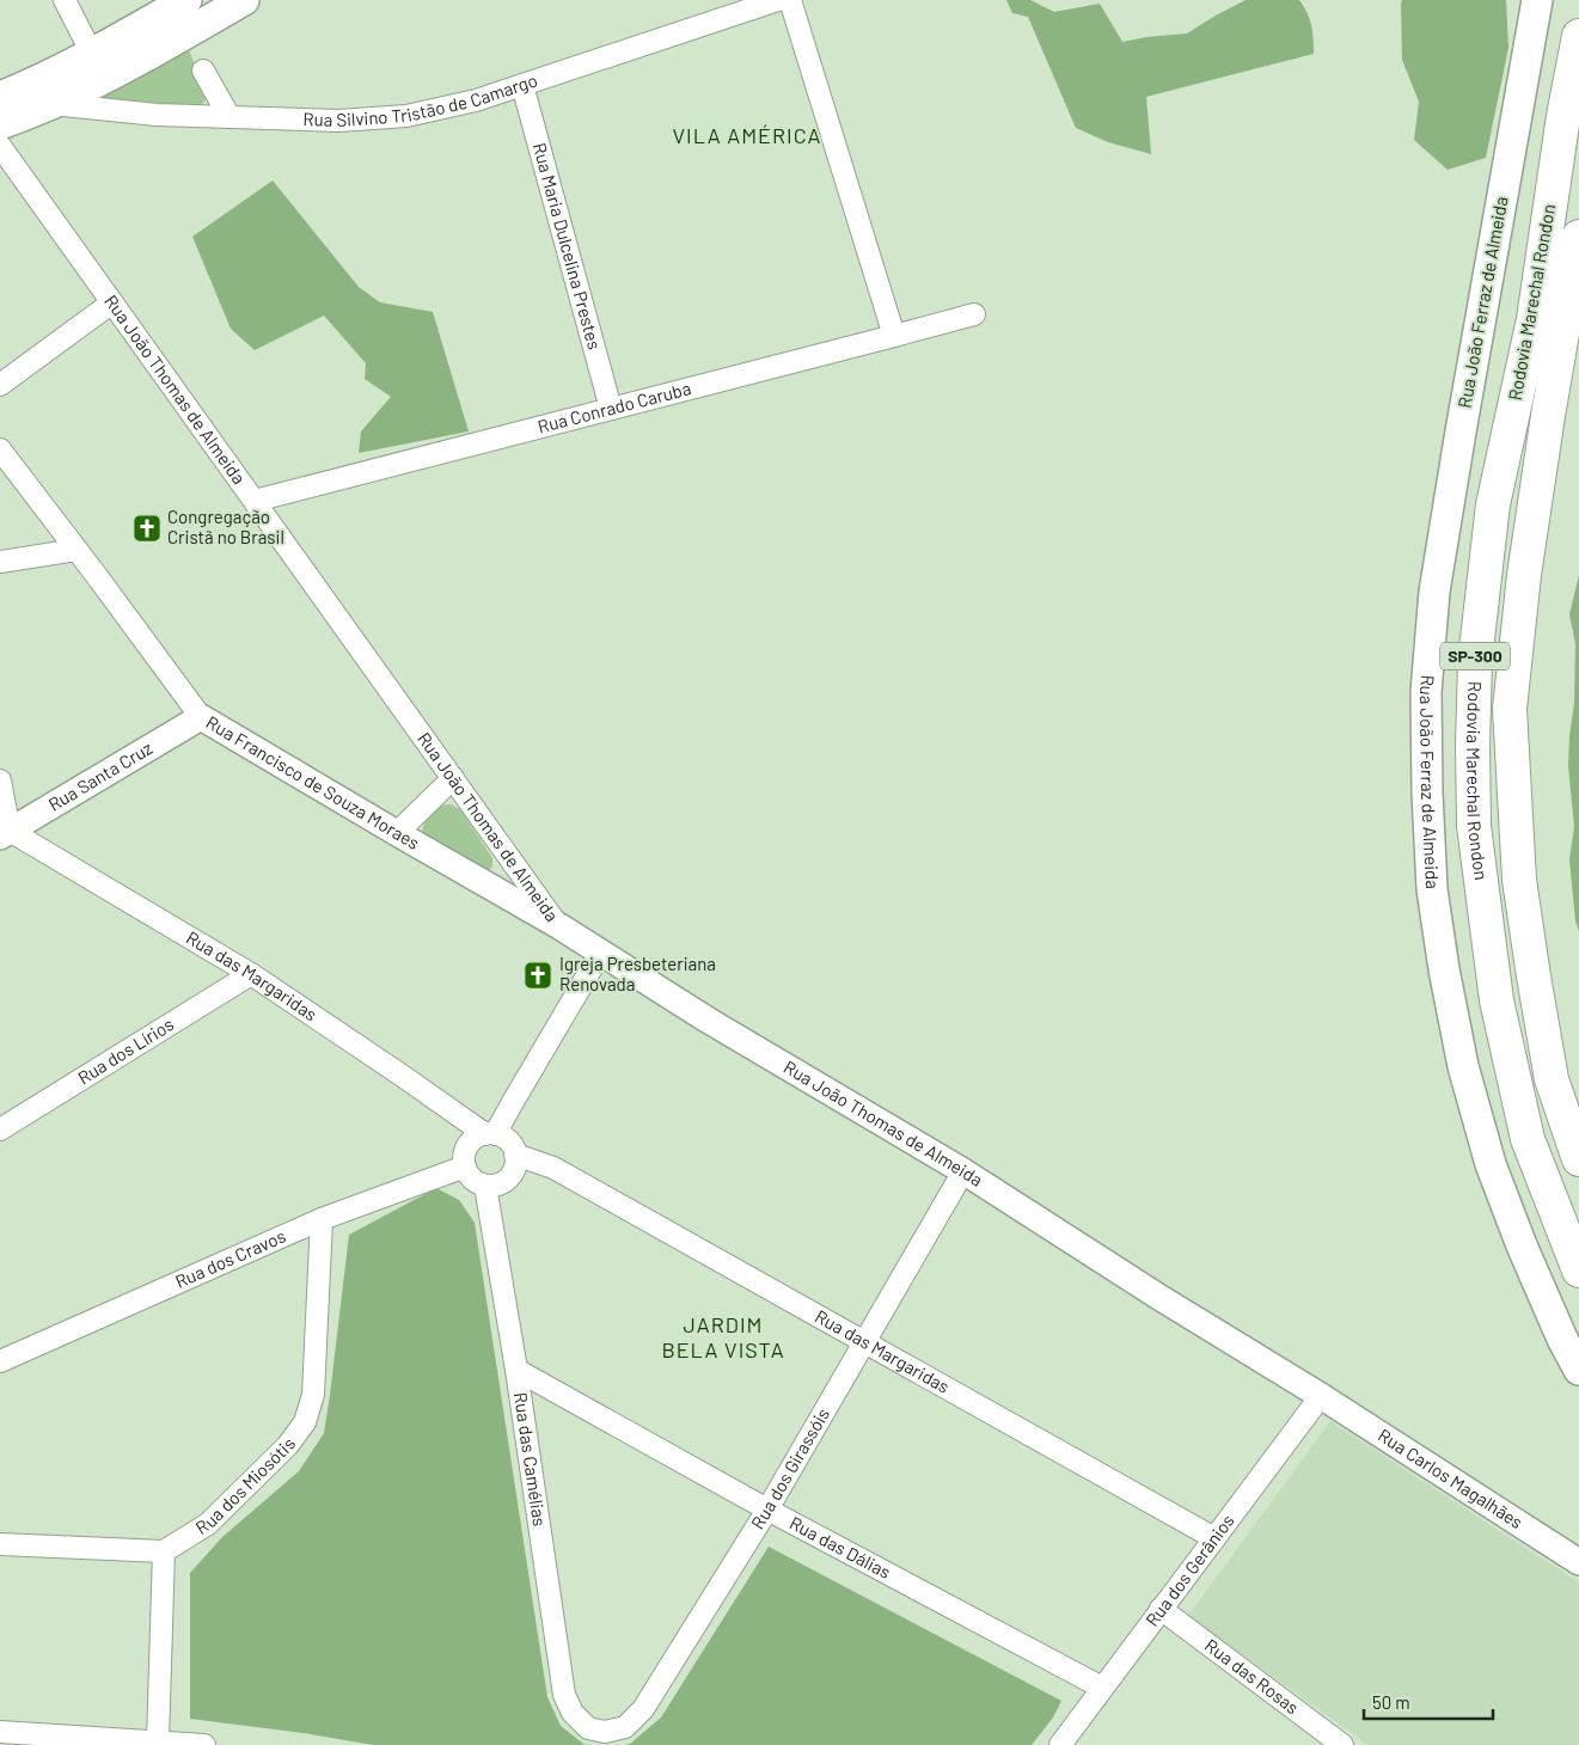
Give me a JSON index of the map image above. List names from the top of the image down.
{
  "streets": {
    "highway": ["Rodovia Marechal Rondon", "SP-300"],
    "main road": ["Rua João Ferraz de Almeida"],
    "street": [
      "Rua Silvino Tristão de Camargo",
      "Rua Maria Dulcelina Prestes",
      "Rua João Thomas de Almeida",
      "Rua Conrado Caruba",
      "Rua Santa Cruz",
      "Rua Francisco de Souza Moraes",
      "Rua das Margaridas",
      "Rua dos Lírios",
      "Rua dos Cravos",
      "Rua das Camélias",
      "Rua dos Girassóis",
      "Rua Carlos Magalhães",
      "Rua dos Miosótis",
      "Rua das Dálias",
      "Rua dos Gerânios",
      "Rua das Rosas"
    ]
  },
  "crossings": [
    ["Rua Silvino Tristão de Camargo", "Rua Maria Dulcelina Prestes"],
    ["Rua Maria Dulcelina Prestes", "Rua Conrado Caruba"],
    ["Rua João Thomas de Almeida", "Rua Conrado Caruba"],
    ["Rua João Thomas de Almeida", "Rua Francisco de Souza Moraes"],
    ["Rua João Thomas de Almeida", "Rua dos Girassóis"],
    ["Rua João Thomas de Almeida", "Rua Carlos Magalhães"],
    ["Rua João Thomas de Almeida", "Rua dos Gerânios"],
    ["Rua Santa Cruz", "Rua Francisco de Souza Moraes"],
    ["Rua Santa Cruz", "Rua das Margaridas"],
    ["Rua das Margaridas", "Rua dos Lírios"],
    ["Rua das Margaridas", "Rua dos Cravos"],
    ["Rua das Margaridas", "Rua das Camélias"],
    ["Rua das Margaridas", "Rua dos Girassóis"],
    ["Rua das Margaridas", "Rua dos Gerânios"],
    ["Rua dos Cravos", "Rua das Camélias"],
    ["Rua dos Cravos", "Rua dos Miosótis"],
    ["Rua das Camélias", "Rua dos Girassóis"],
    ["Rua das Camélias", "Rua das Dálias"],
    ["Rua dos Girassóis", "Rua das Dálias"],
    ["Rua Carlos Magalhães", "Rua dos Gerânios"],
    ["Rua das Dálias", "Rua dos Gerânios"],
    ["Rua dos Gerânios", "Rua das Rosas"]
  ],
  "districts": ["VILA AMÉRICA", "JARDIM BELA VISTA"],
  "places": {
    "church": ["Congregação Cristã no Brasil", "Igreja Presbeteriana Renovada"]
  },
  "scale_bar": "50 m"
}
